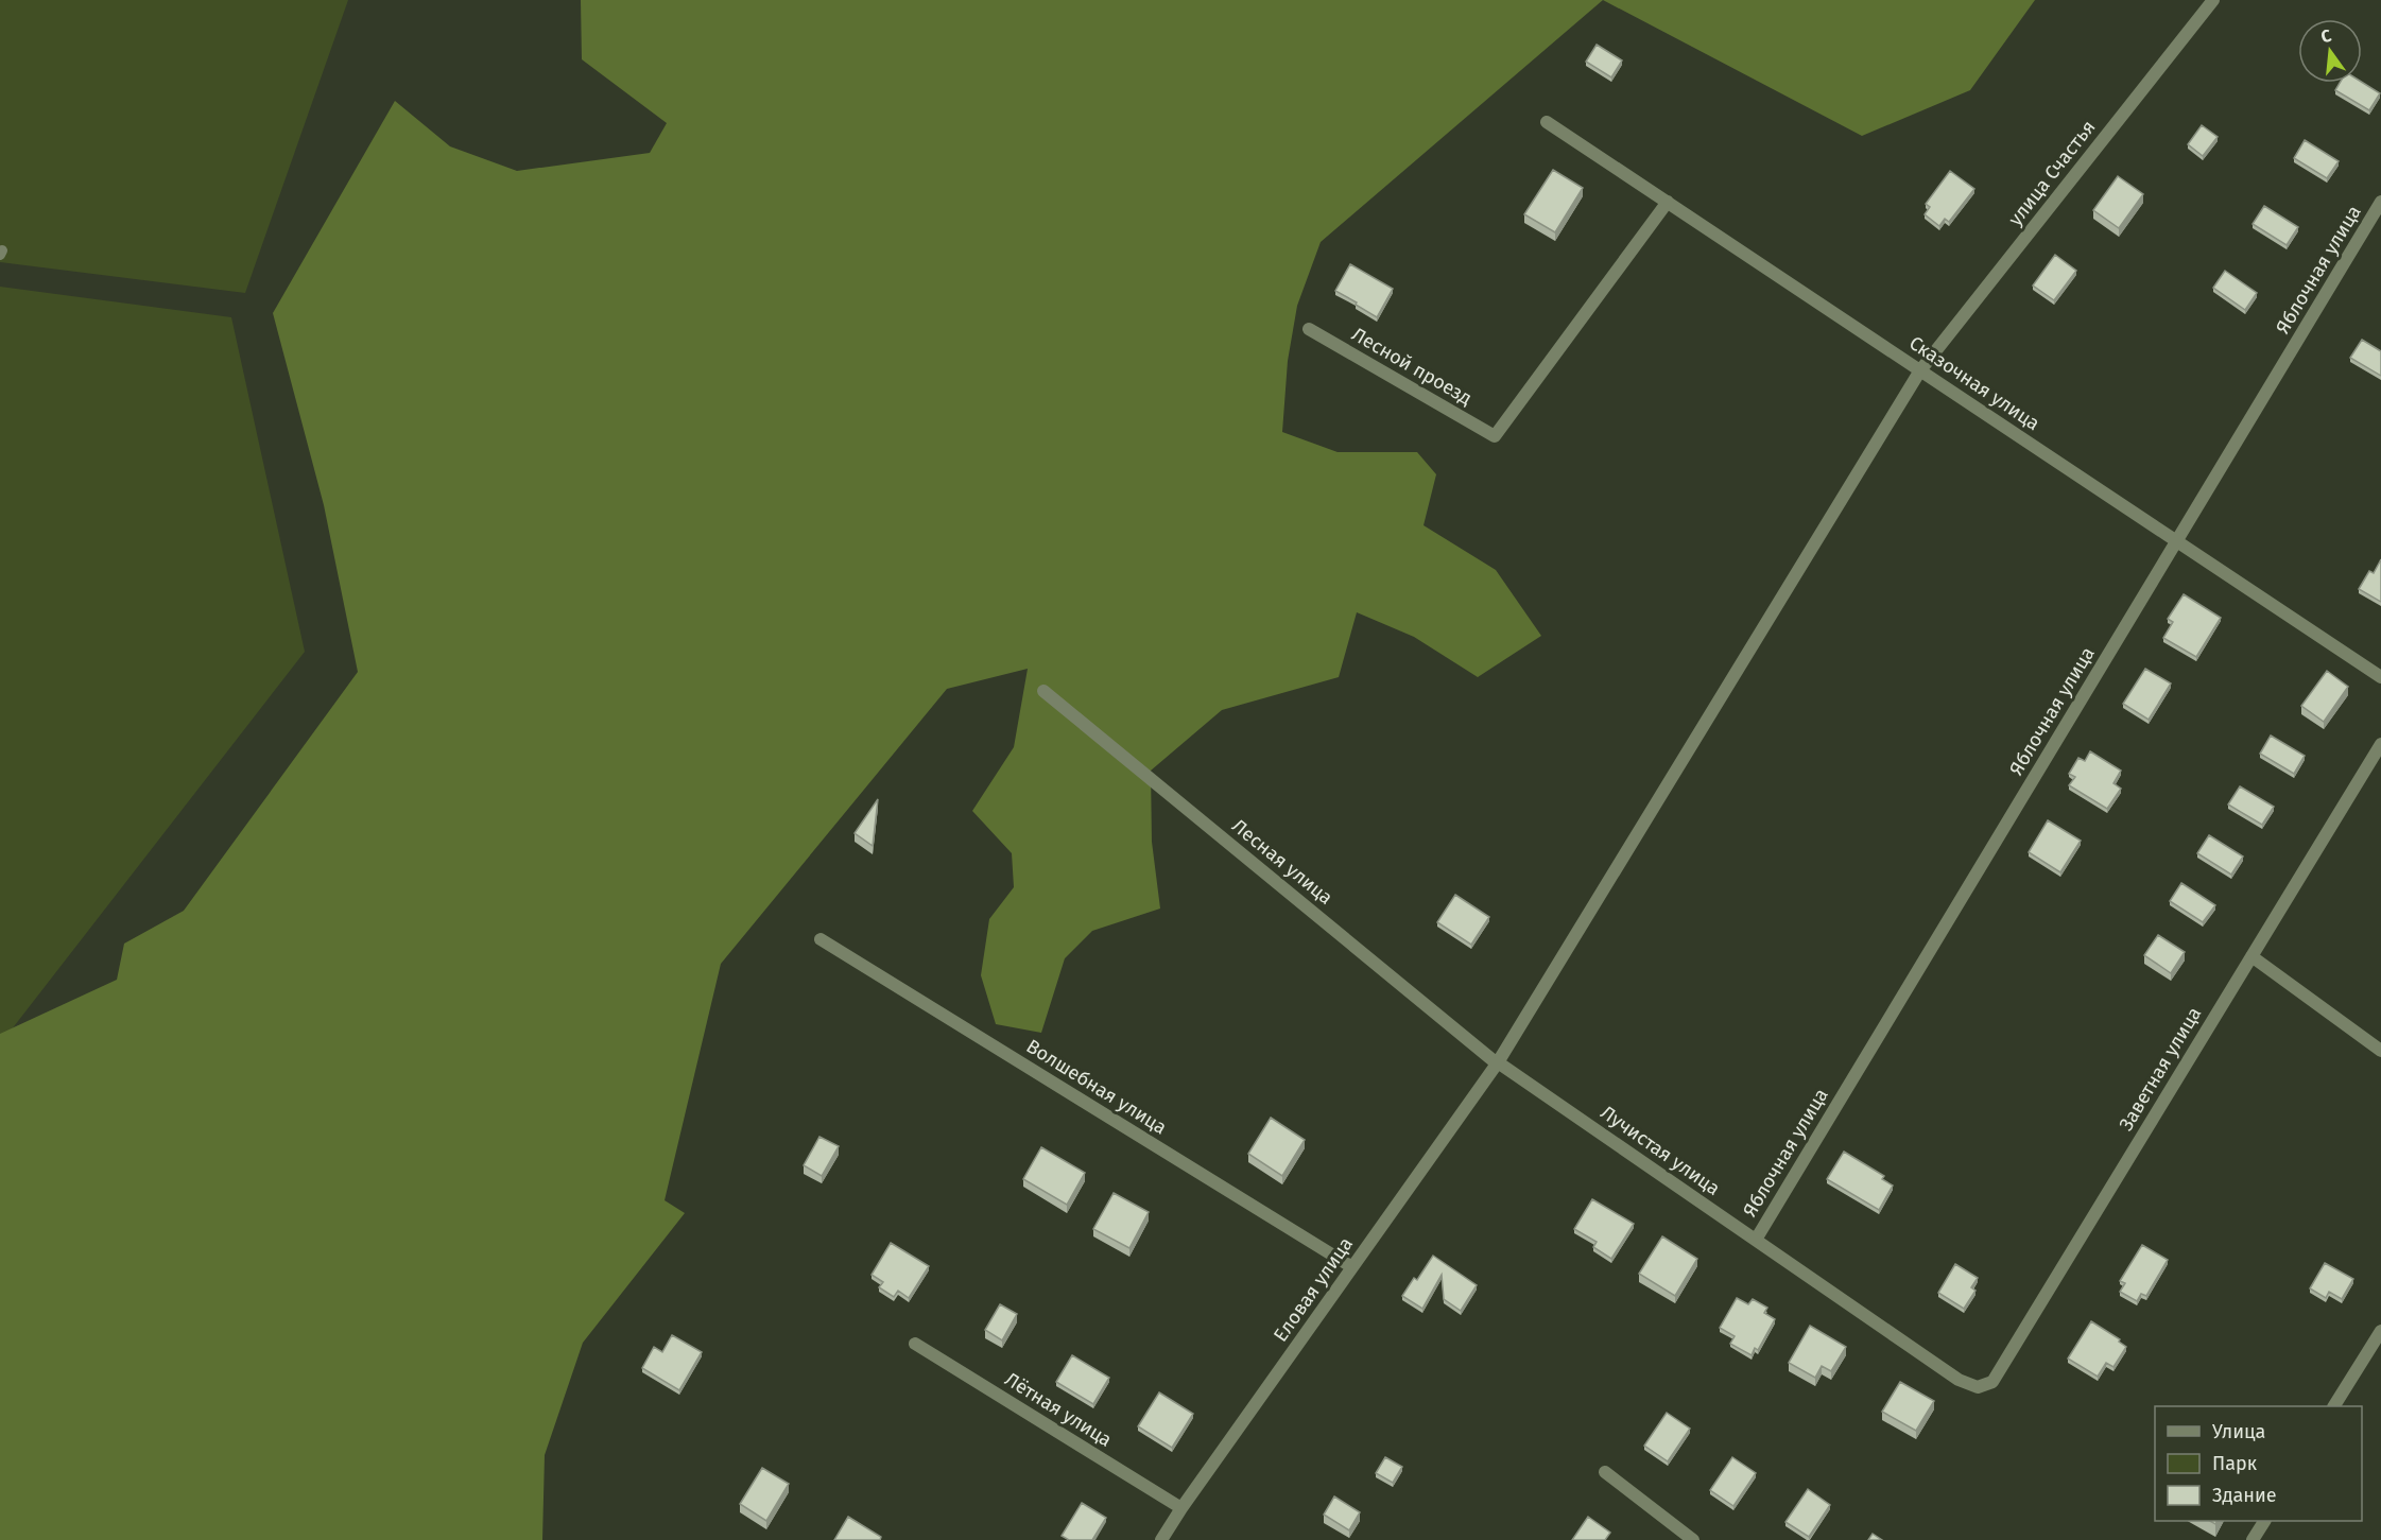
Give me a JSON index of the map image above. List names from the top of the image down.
{
  "streets": {
    "street": [
      "улица Счастья",
      "Яблочная улица",
      "Лесной проезд",
      "Сказочная улица",
      "Лесная улица",
      "Заветная улица",
      "Волшебная улица",
      "Лучистая улица",
      "Еловая улица",
      "Лётная улица"
    ]
  },
  "crossings": [
    ["улица Счастья", "Сказочная улица"],
    ["улица Счастья", "Лесная улица"],
    ["улица Счастья", "Лучистая улица"],
    ["улица Счастья", "Еловая улица"],
    ["Яблочная улица", "Сказочная улица"],
    ["Яблочная улица", "Лучистая улица"],
    ["Лесной проезд", "Сказочная улица"],
    ["Лесная улица", "Лучистая улица"],
    ["Лесная улица", "Еловая улица"],
    ["Заветная улица", "Лучистая улица"],
    ["Волшебная улица", "Еловая улица"],
    ["Лучистая улица", "Еловая улица"],
    ["Еловая улица", "Лётная улица"]
  ],
  "legend": ["Улица", "Парк", "Здание"],
  "north": "top"
}
